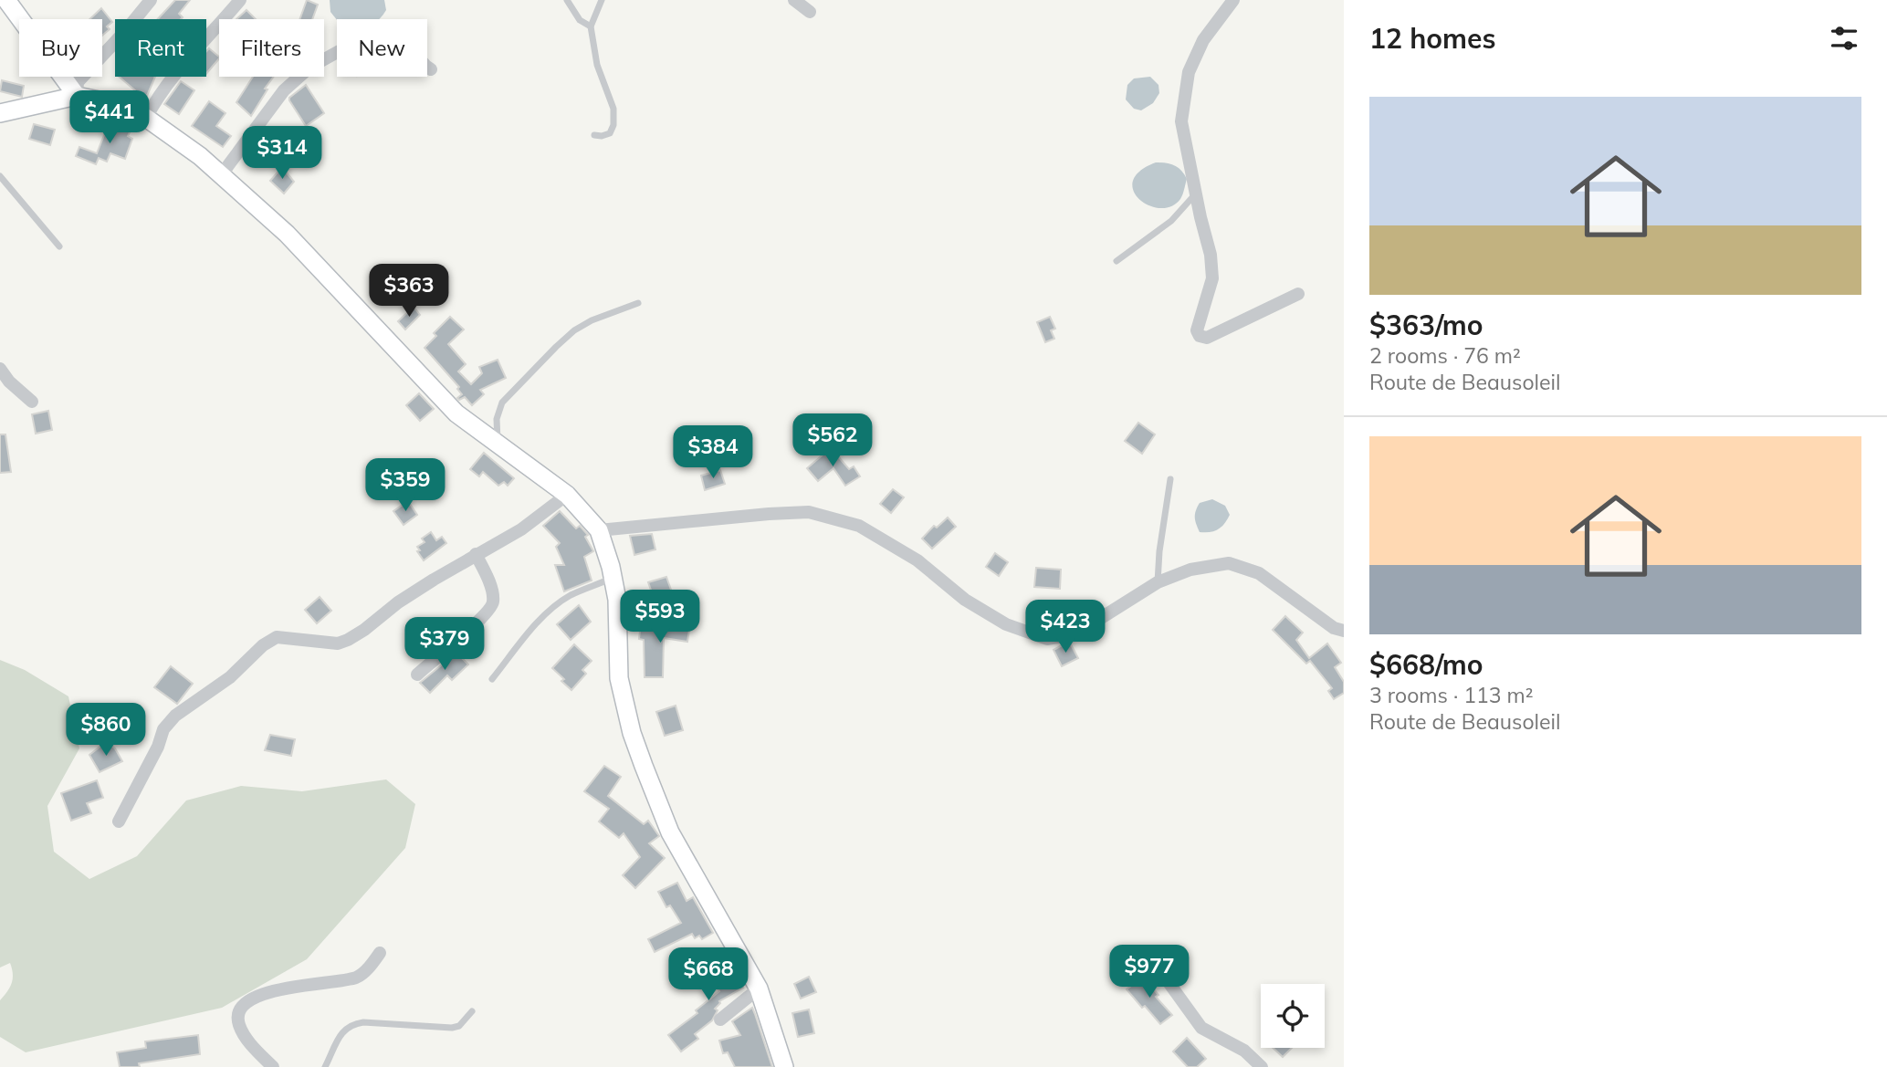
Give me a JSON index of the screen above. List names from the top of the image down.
{
  "page": {
    "heading": "12 homes",
    "chip": [
      "Buy",
      "Rent",
      "Filters",
      "New"
    ],
    "list": [
      {
        "name": "$363/mo",
        "note": "2 rooms · 76 m² · Route de Beausoleil"
      },
      {
        "name": "$668/mo",
        "note": "3 rooms · 113 m² · Route de Beausoleil"
      }
    ],
    "price": [
      "$441",
      "$314",
      "$363",
      "$562",
      "$384",
      "$359",
      "$593",
      "$423",
      "$379",
      "$860",
      "$977",
      "$668"
    ]
  }
}
